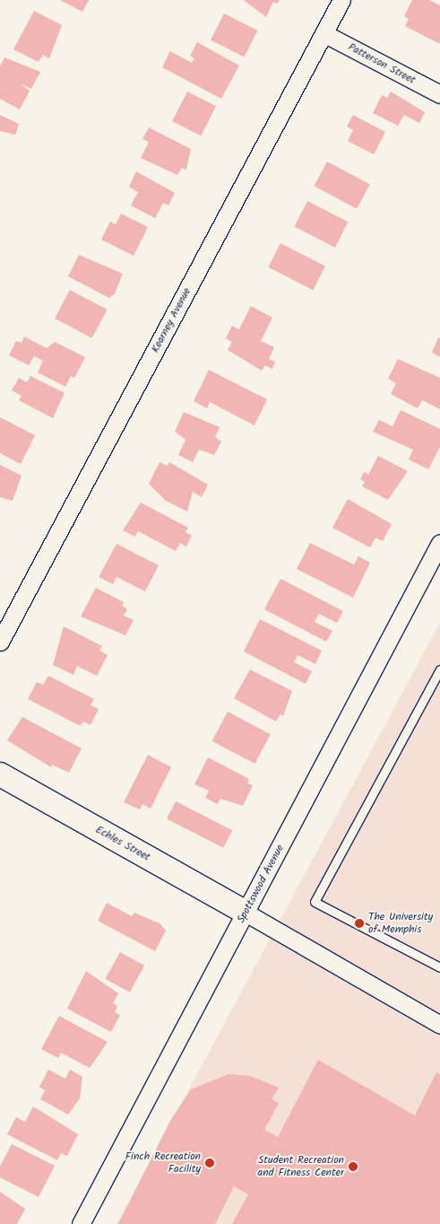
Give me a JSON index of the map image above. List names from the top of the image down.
{
  "streets": {
    "street": [
      "Patterson Street",
      "Kearney Avenue",
      "Echles Street",
      "Spottswood Avenue"
    ]
  },
  "crossings": [
    ["Patterson Street", "Kearney Avenue"],
    ["Echles Street", "Spottswood Avenue"]
  ],
  "places": ["The University of Memphis", "Finch Recreation Facility", "Student Recreation and Fitness Center"]
}
